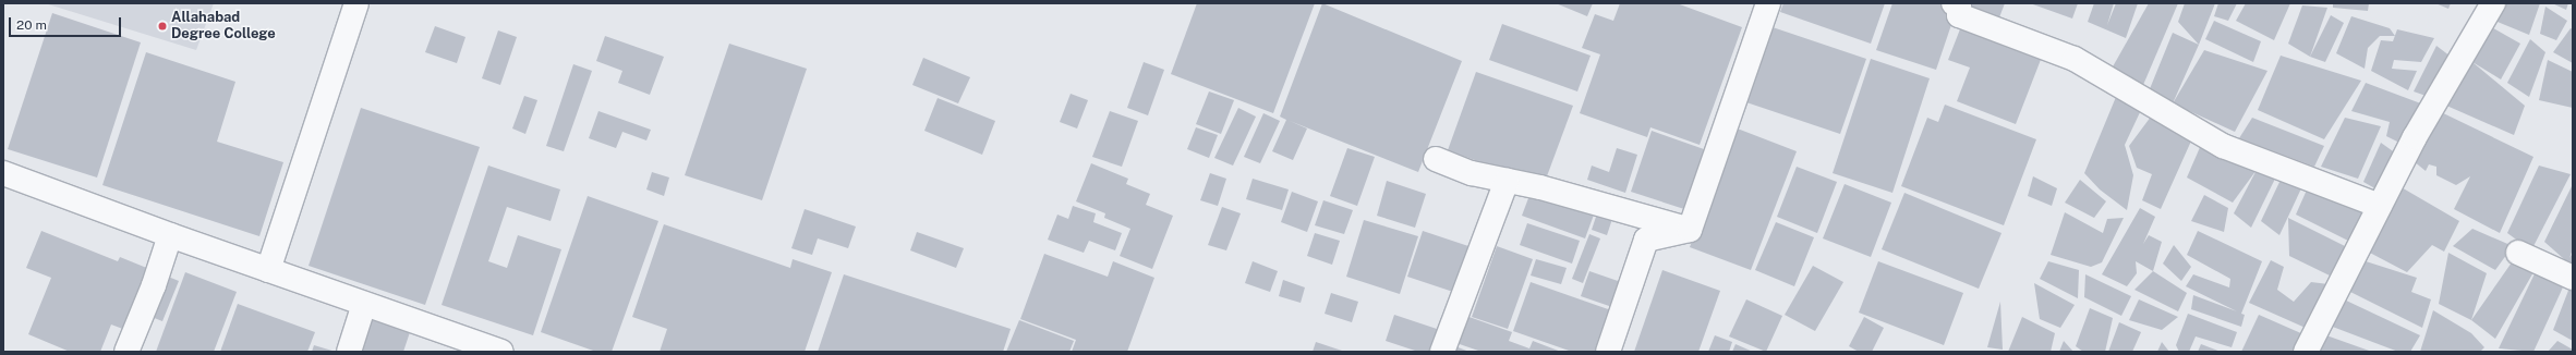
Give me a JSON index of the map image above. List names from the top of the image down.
{
  "places": ["Allahabad Degree College"],
  "scale_bar": "20 m"
}
